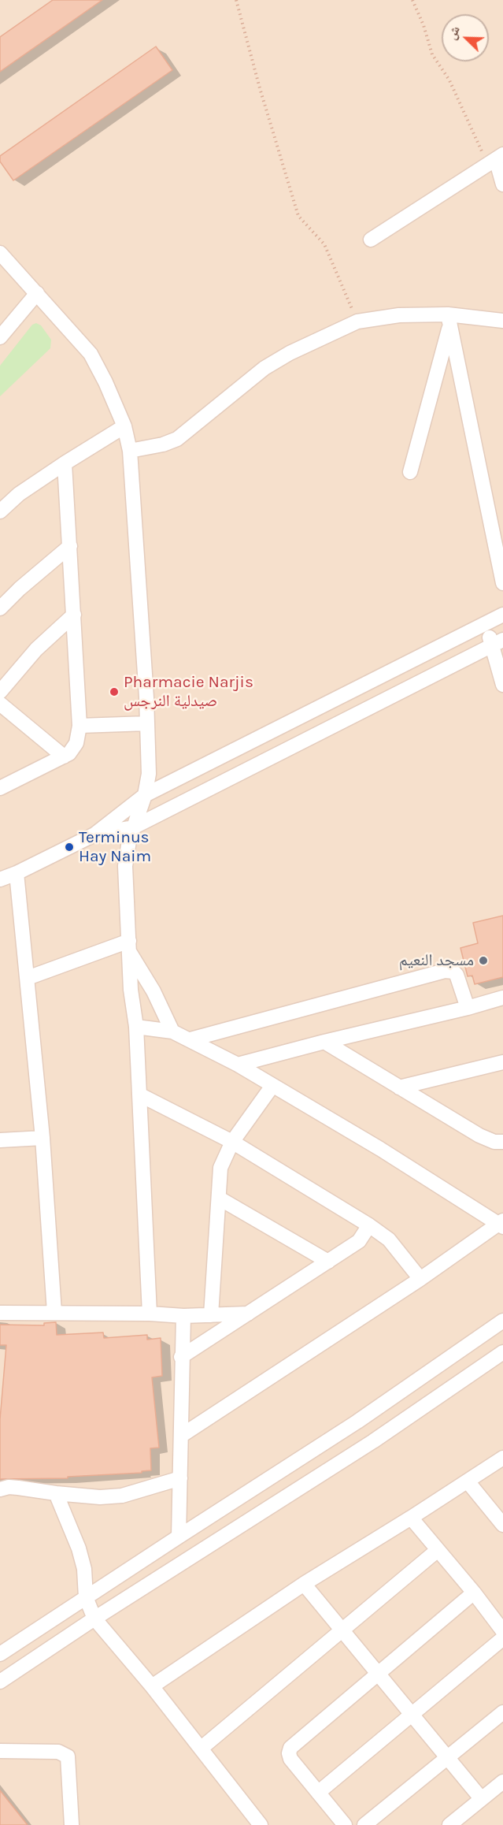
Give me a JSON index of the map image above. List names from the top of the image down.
{
  "places": ["Pharmacie Narjis صيدلية النرجس", "Terminus Hay Naim", "مسجد النعيم"],
  "north": "top left"
}
